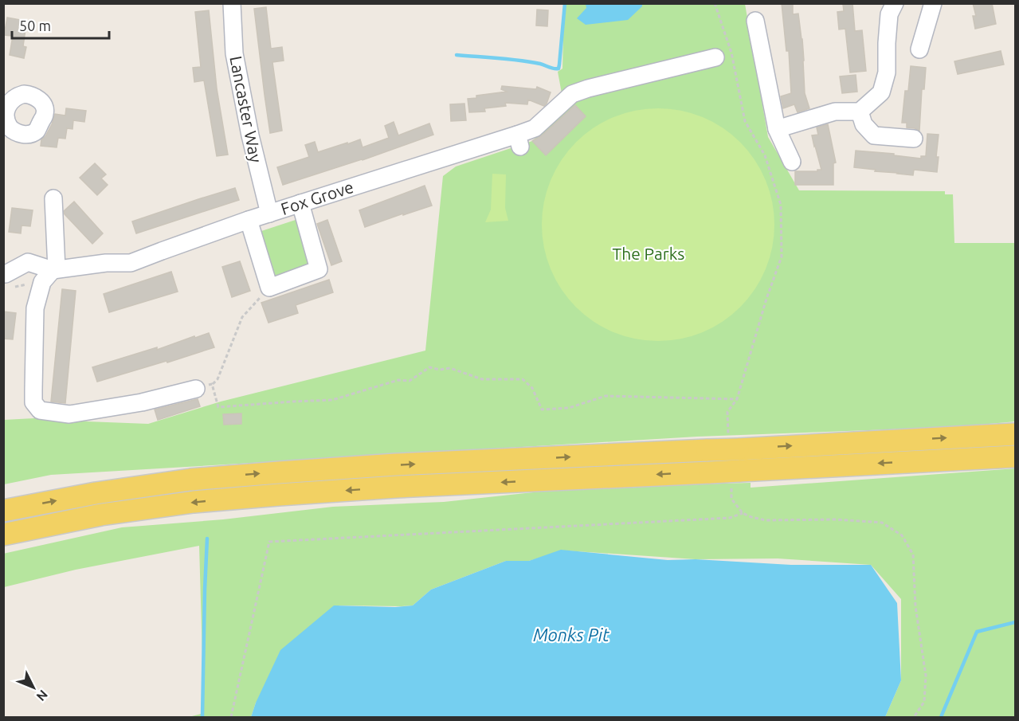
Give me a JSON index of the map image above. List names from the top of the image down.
{
  "streets": {
    "street": ["Lancaster Way", "Fox Grove"]
  },
  "crossings": [
    ["Lancaster Way", "Fox Grove"]
  ],
  "water": ["Monks Pit"],
  "parks": ["The Parks"],
  "scale_bar": "50 m",
  "north": "bottom right"
}
